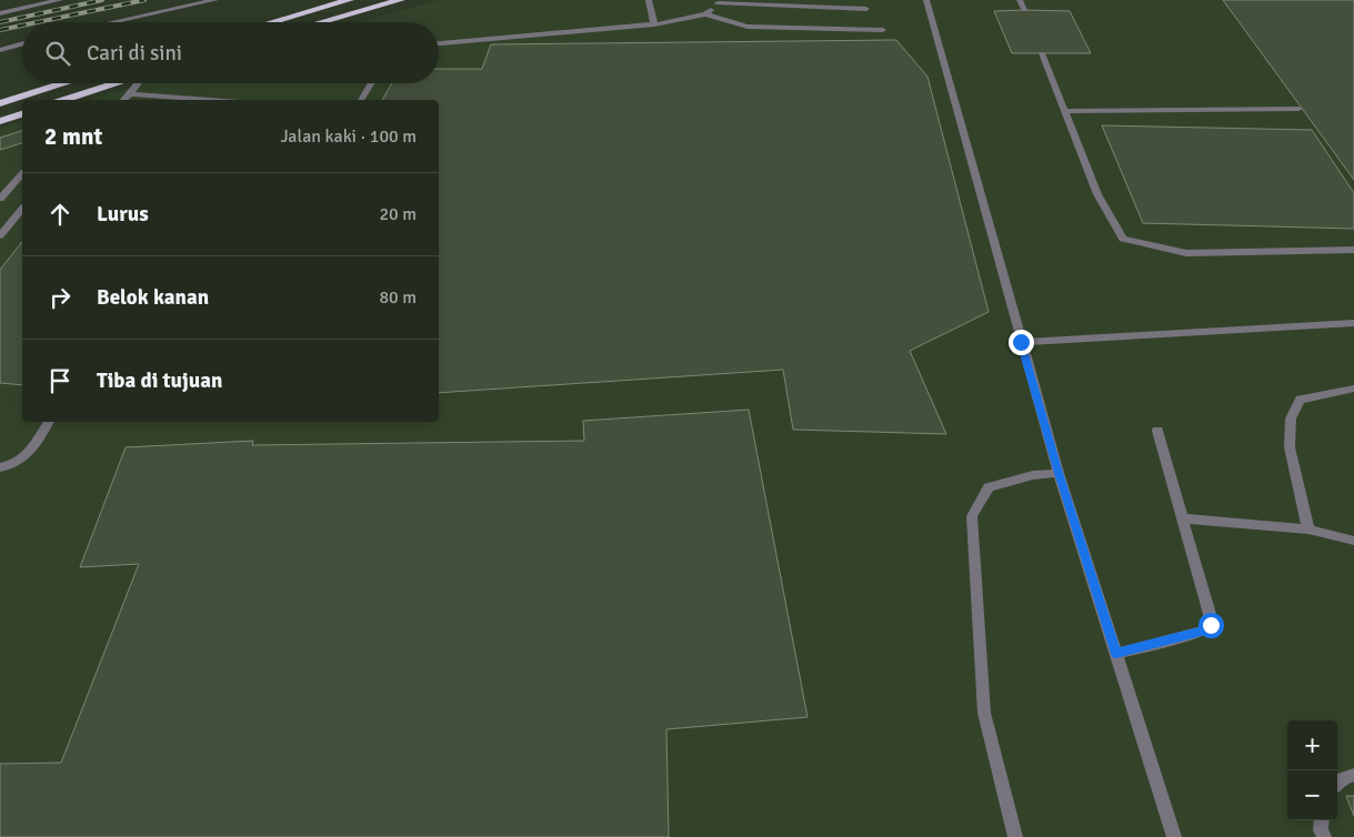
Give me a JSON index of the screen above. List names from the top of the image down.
{
  "page": {
    "search": "Cari di sini",
    "heading": ["2 mnt", "Jalan kaki · 100 m"],
    "list": [
      ["Lurus", "20 m"],
      ["Belok kanan", "80 m"],
      "Tiba di tujuan"
    ],
    "map_buttons": ["+", "−"]
  }
}
